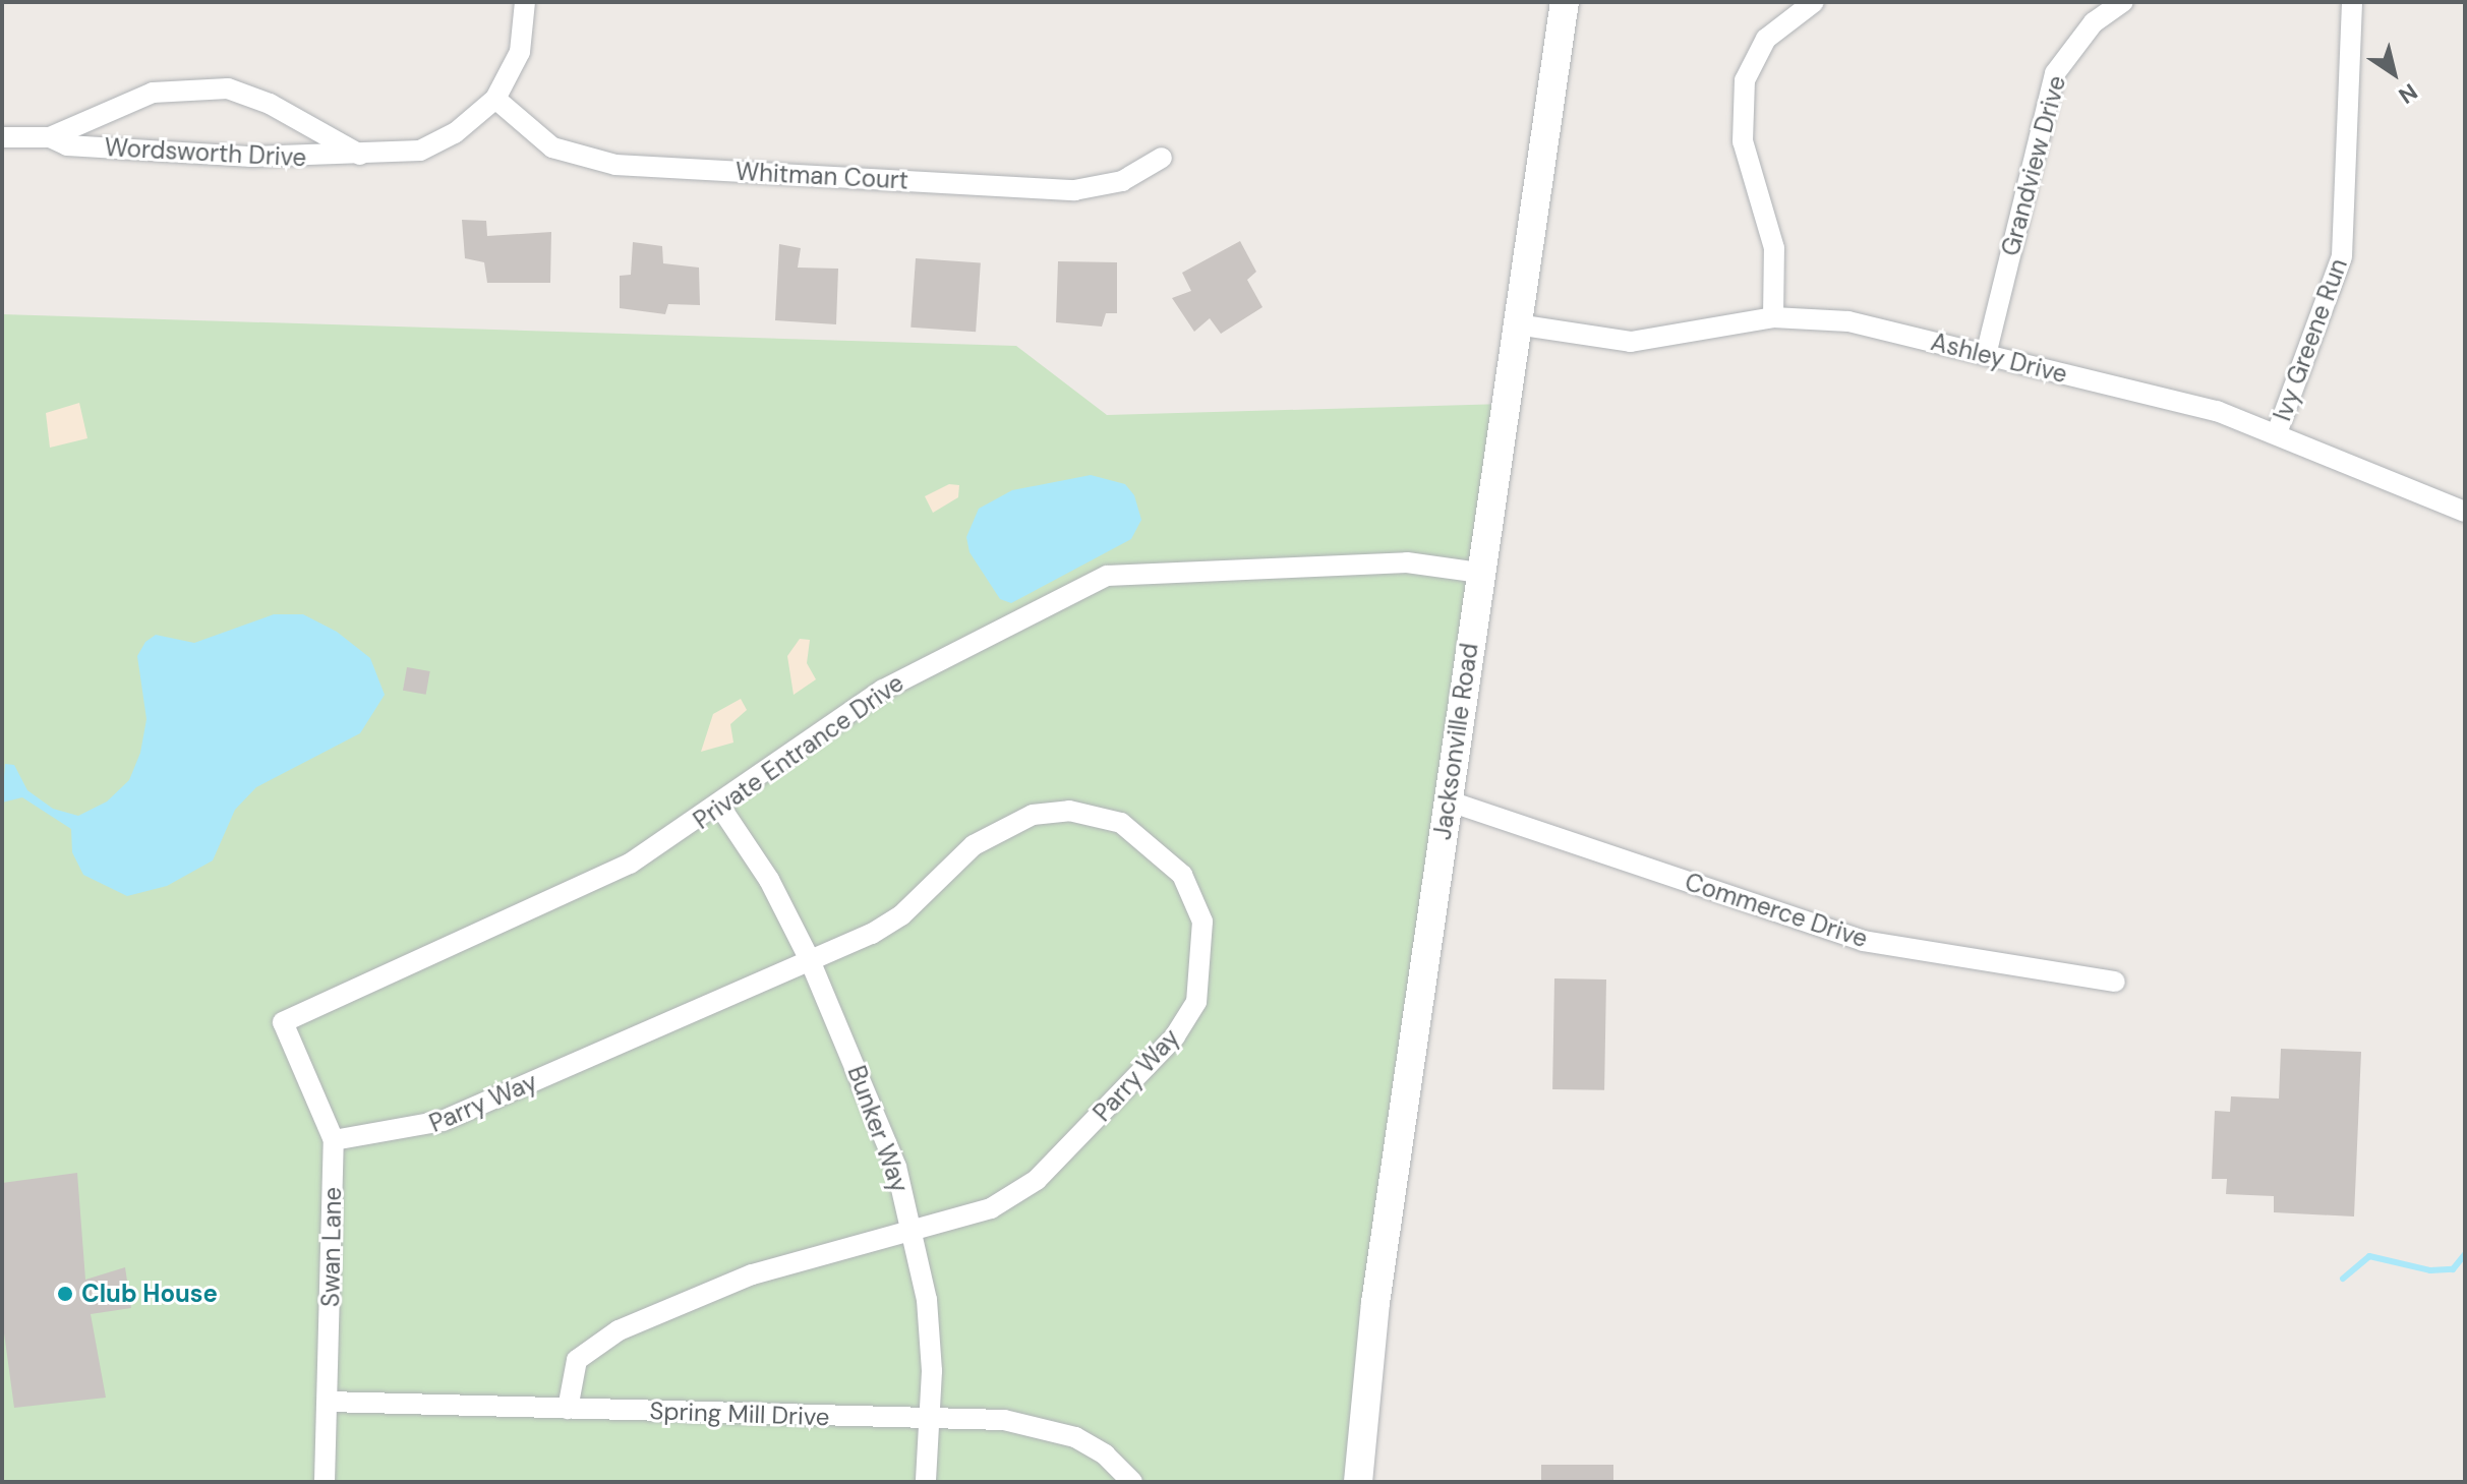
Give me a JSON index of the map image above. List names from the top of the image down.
{
  "streets": {
    "main road": ["Jacksonville Road"],
    "street": [
      "Wordsworth Drive",
      "Grandview Drive",
      "Whitman Court",
      "Ivy Greene Run",
      "Ashley Drive",
      "Private Entrance Drive",
      "Commerce Drive",
      "Parry Way",
      "Bunker Way",
      "Swan Lane",
      "Spring Mill Drive"
    ]
  },
  "crossings": [
    ["Wordsworth Drive", "Whitman Court"],
    ["Grandview Drive", "Ashley Drive"],
    ["Ivy Greene Run", "Ashley Drive"],
    ["Ashley Drive", "Jacksonville Road"],
    ["Jacksonville Road", "Private Entrance Drive"],
    ["Jacksonville Road", "Commerce Drive"],
    ["Private Entrance Drive", "Bunker Way"],
    ["Private Entrance Drive", "Swan Lane"],
    ["Parry Way", "Bunker Way"],
    ["Parry Way", "Swan Lane"],
    ["Parry Way", "Spring Mill Drive"],
    ["Bunker Way", "Spring Mill Drive"],
    ["Swan Lane", "Spring Mill Drive"]
  ],
  "places": ["Club House"],
  "north": "bottom right"
}
